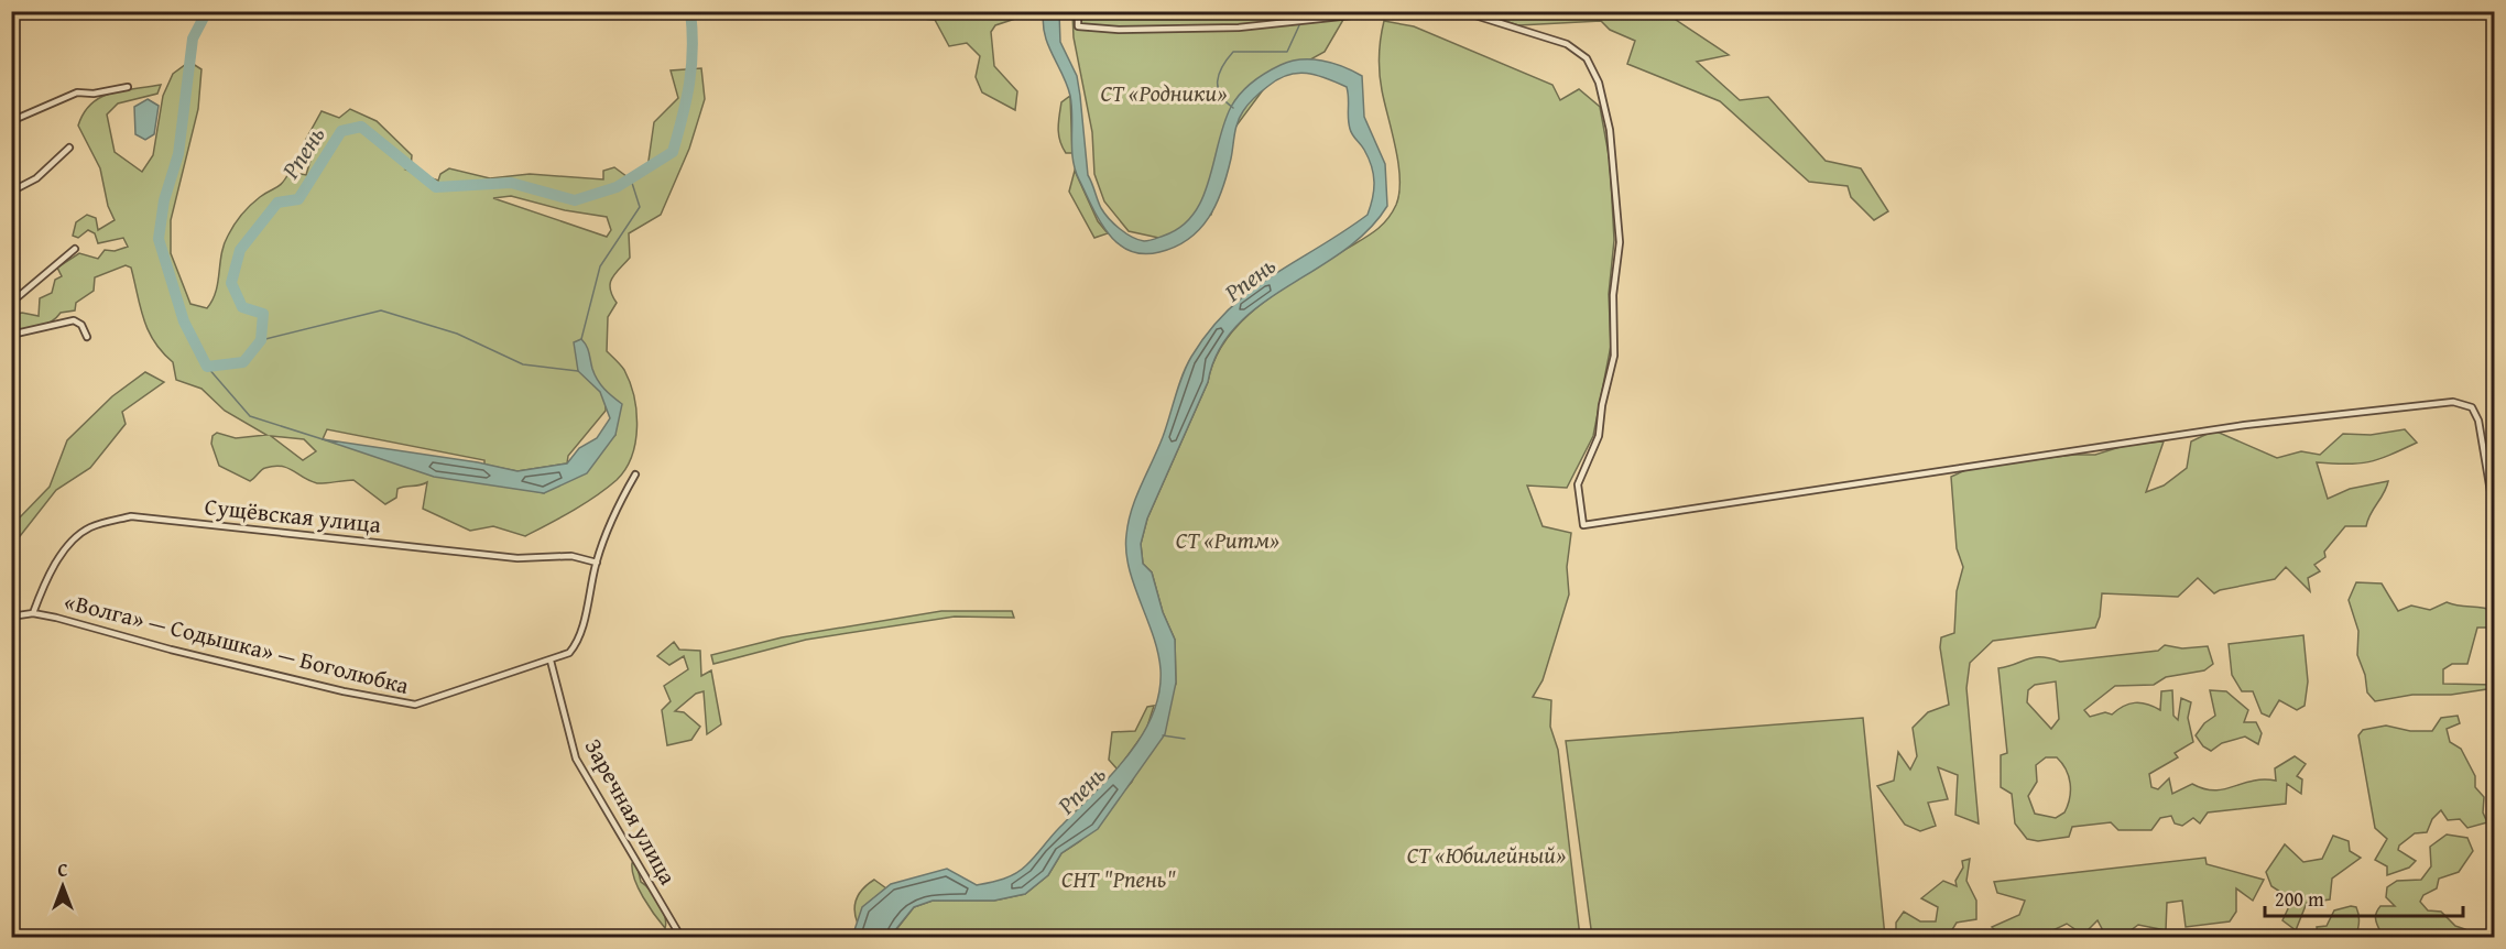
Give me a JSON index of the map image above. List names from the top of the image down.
{
  "streets": {
    "street": ["Сущёвская улица", "«Волга» — Содышка» — Боголюбка", "Заречная улица"]
  },
  "crossings": [
    ["Сущёвская улица", "«Волга» — Содышка» — Боголюбка"],
    ["«Волга» — Содышка» — Боголюбка", "Заречная улица"]
  ],
  "water": ["Рпень"],
  "parks": [
    "СТ «Родники»",
    "СТ «Ритм»",
    "СТ «Юбилейный»",
    "СНТ \"Рпень\""
  ],
  "scale_bar": "200 m",
  "north": "top"
}
